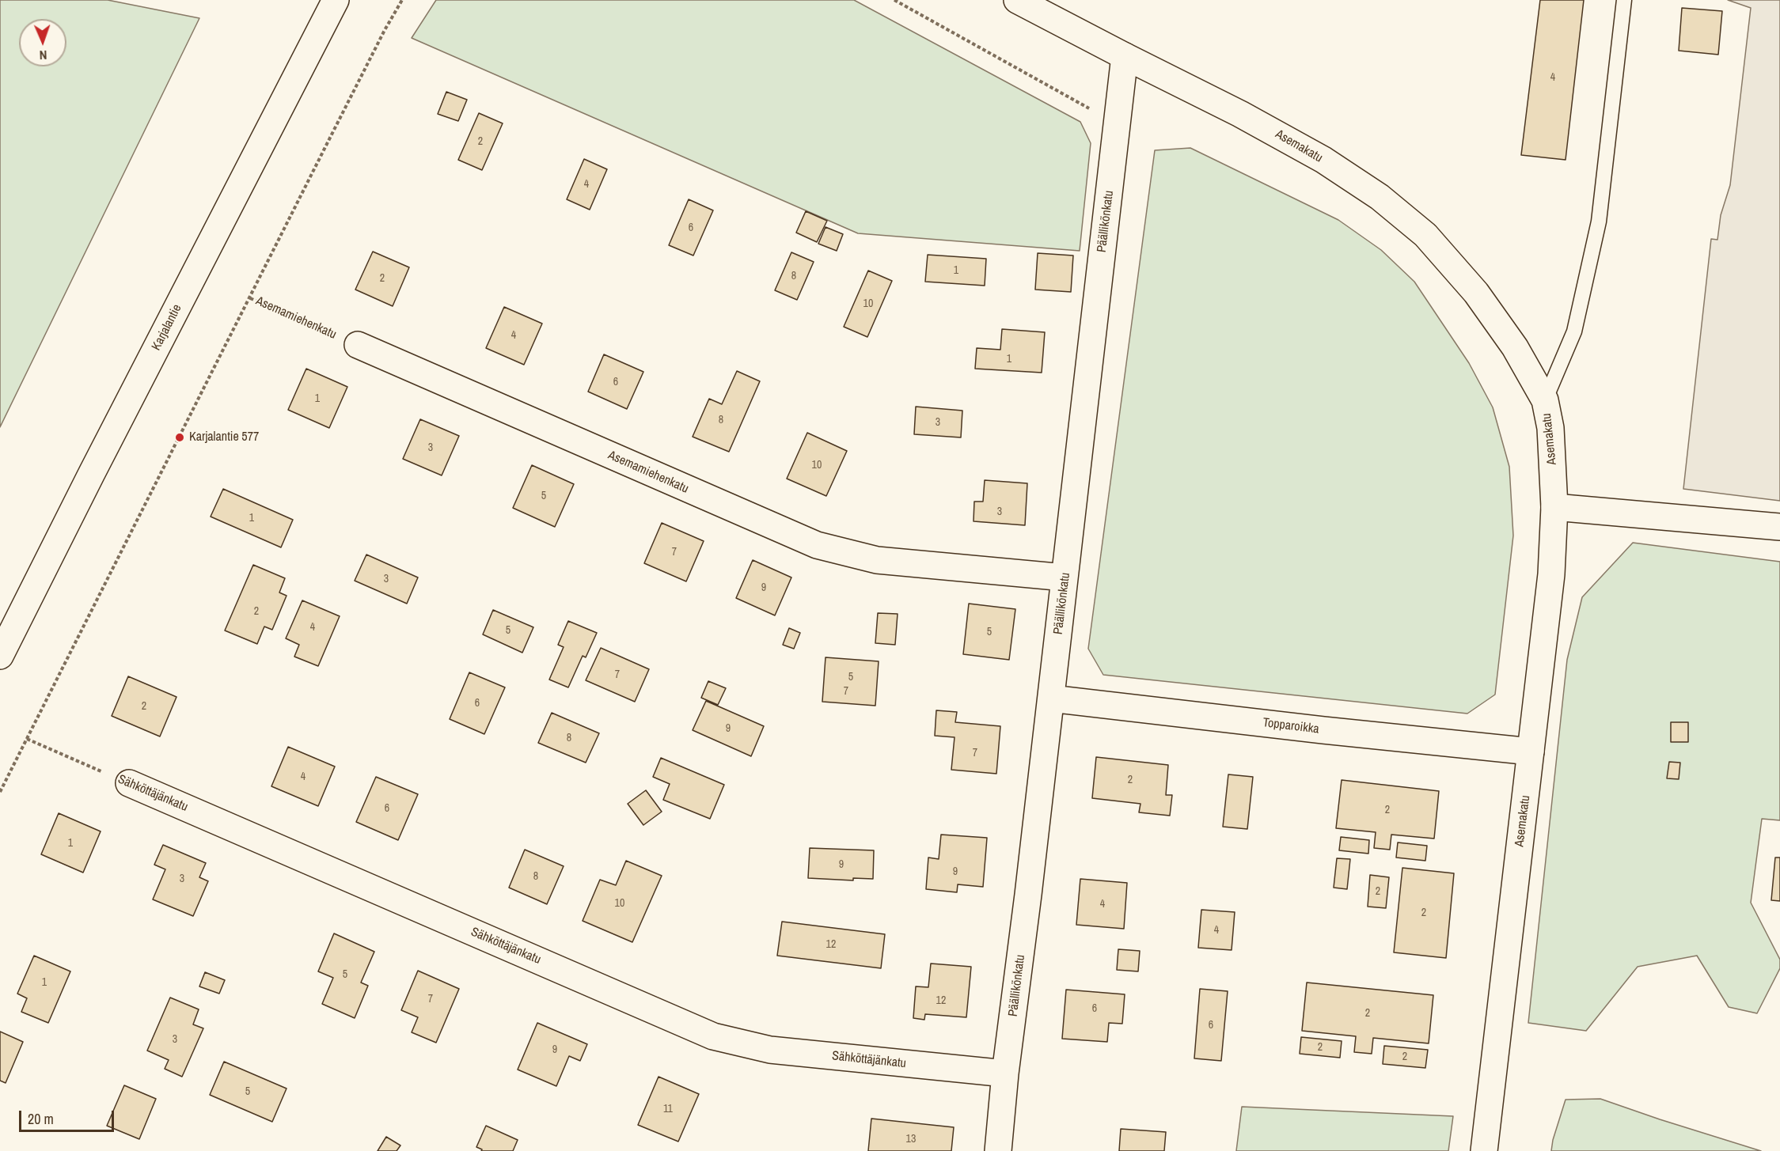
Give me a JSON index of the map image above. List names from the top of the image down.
{
  "streets": {
    "street": [
      "Asemakatu",
      "Päällikönkatu",
      "Asemamiehenkatu",
      "Karjalantie",
      "Topparoikka",
      "Sähköttäjänkatu"
    ]
  },
  "crossings": [
    ["Asemakatu", "Päällikönkatu"],
    ["Asemakatu", "Topparoikka"],
    ["Päällikönkatu", "Asemamiehenkatu"],
    ["Päällikönkatu", "Topparoikka"],
    ["Päällikönkatu", "Sähköttäjänkatu"]
  ],
  "places": ["Karjalantie 577"],
  "house_numbers": [
    "4",
    "2",
    "4",
    "6",
    "1",
    "8",
    "2",
    "10",
    "4",
    "1",
    "6",
    "1",
    "8",
    "3",
    "3",
    "10",
    "5",
    "3",
    "1",
    "7",
    "3",
    "9",
    "2",
    "4",
    "5",
    "5",
    "7",
    "5",
    "7",
    "6",
    "2",
    "9",
    "8",
    "7",
    "4",
    "2",
    "6",
    "2",
    "1",
    "9",
    "9",
    "8",
    "3",
    "2",
    "10",
    "4",
    "2",
    "4",
    "12",
    "5",
    "1",
    "7",
    "12",
    "6",
    "2",
    "6",
    "3",
    "2",
    "9",
    "2",
    "5",
    "11",
    "13"
  ],
  "scale_bar": "20 m",
  "north": "bottom"
}
